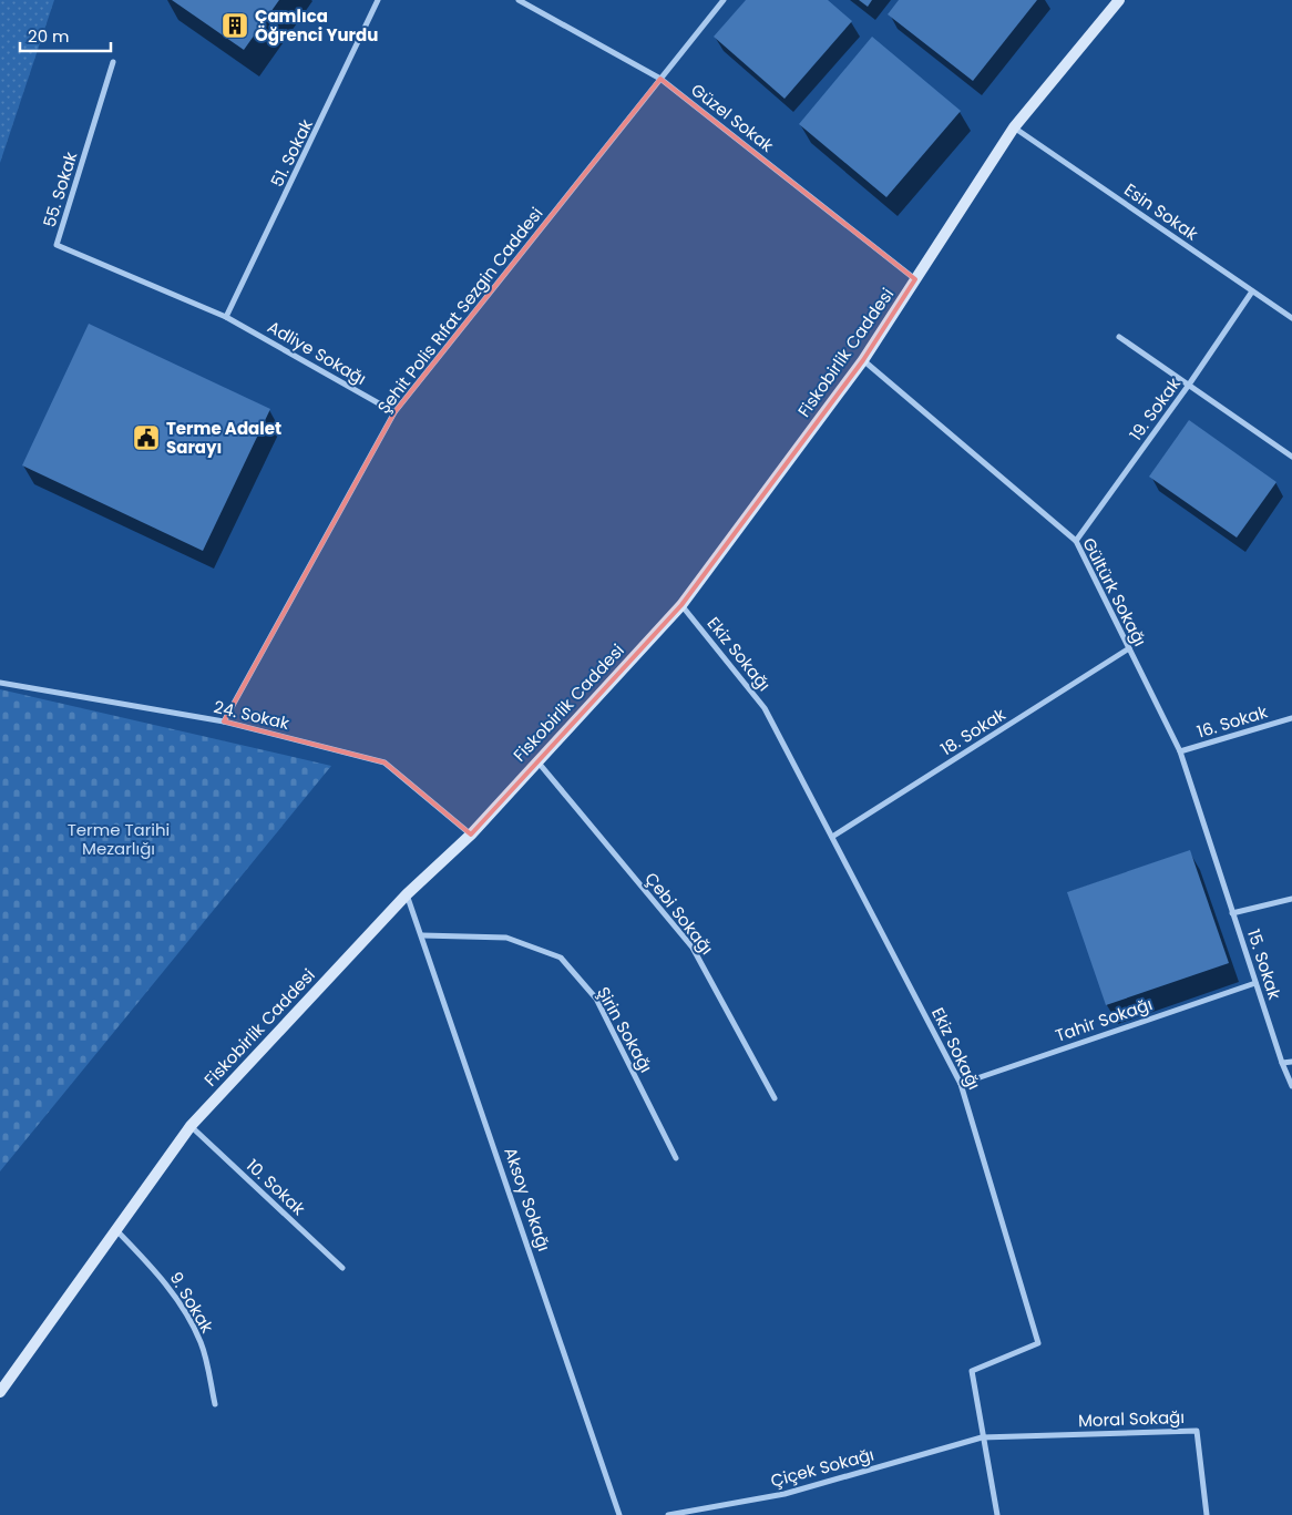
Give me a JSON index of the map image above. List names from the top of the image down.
{
  "streets": {
    "main road": ["Fiskobirlik Caddesi"],
    "street": [
      "Güzel Sokak",
      "51. Sokak",
      "55. Sokak",
      "Esin Sokak",
      "Şehit Polis Rıfat Sezgin Caddesi",
      "Adliye Sokağı",
      "19. Sokak",
      "Gültürk Sokağı",
      "Ekiz Sokağı",
      "24. Sokak",
      "16. Sokak",
      "18. Sokak",
      "Çebi Sokağı",
      "15. Sokak",
      "Tahir Sokağı",
      "Şirin Sokağı",
      "10. Sokak",
      "Aksoy Sokağı",
      "9. Sokak",
      "Moral Sokağı",
      "Çiçek Sokağı"
    ]
  },
  "crossings": [
    ["Güzel Sokak", "Şehit Polis Rıfat Sezgin Caddesi"],
    ["Güzel Sokak", "Fiskobirlik Caddesi"],
    ["51. Sokak", "55. Sokak"],
    ["51. Sokak", "Adliye Sokağı"],
    ["55. Sokak", "Adliye Sokağı"],
    ["Esin Sokak", "Fiskobirlik Caddesi"],
    ["Esin Sokak", "19. Sokak"],
    ["Şehit Polis Rıfat Sezgin Caddesi", "Adliye Sokağı"],
    ["Şehit Polis Rıfat Sezgin Caddesi", "24. Sokak"],
    ["Fiskobirlik Caddesi", "Gültürk Sokağı"],
    ["Fiskobirlik Caddesi", "Ekiz Sokağı"],
    ["Fiskobirlik Caddesi", "24. Sokak"],
    ["Fiskobirlik Caddesi", "Çebi Sokağı"],
    ["Fiskobirlik Caddesi", "10. Sokak"],
    ["Fiskobirlik Caddesi", "Aksoy Sokağı"],
    ["Fiskobirlik Caddesi", "9. Sokak"],
    ["19. Sokak", "Gültürk Sokağı"],
    ["Gültürk Sokağı", "16. Sokak"],
    ["Gültürk Sokağı", "18. Sokak"],
    ["Gültürk Sokağı", "15. Sokak"],
    ["Ekiz Sokağı", "18. Sokak"],
    ["Ekiz Sokağı", "Tahir Sokağı"],
    ["Ekiz Sokağı", "Moral Sokağı"],
    ["Ekiz Sokağı", "Çiçek Sokağı"],
    ["15. Sokak", "Tahir Sokağı"],
    ["Şirin Sokağı", "Aksoy Sokağı"],
    ["Moral Sokağı", "Çiçek Sokağı"]
  ],
  "parks": ["Terme Tarihi Mezarlığı"],
  "places": {
    "building": ["Çamlıca Öğrenci Yurdu"],
    "public building": ["Terme Adalet Sarayı"]
  },
  "scale_bar": "20 m"
}
